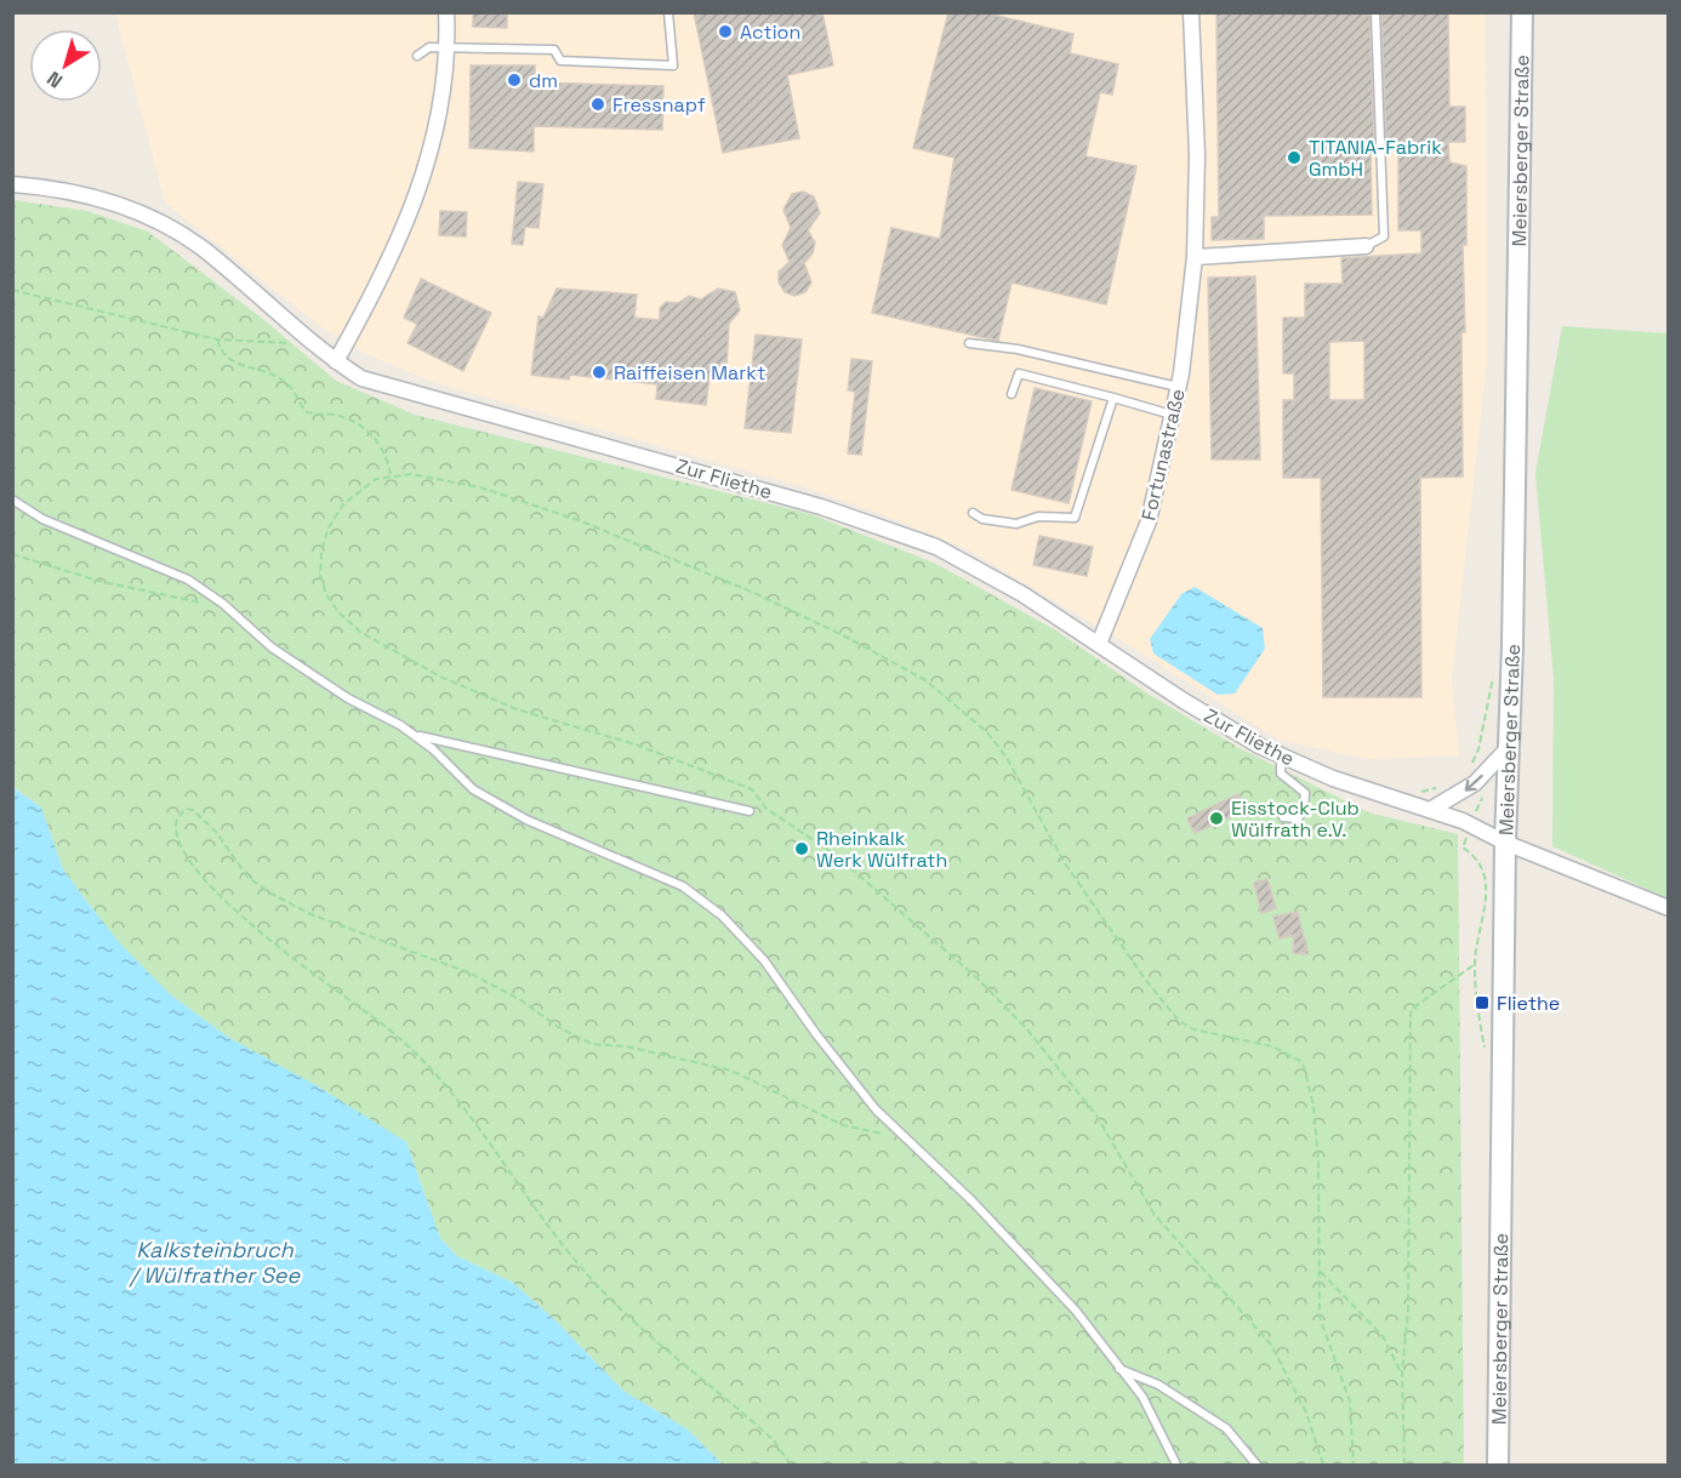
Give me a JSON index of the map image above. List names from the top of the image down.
{
  "streets": {
    "main road": ["Meiersberger Straße"],
    "street": ["Fortunastraße", "Zur Fliethe"]
  },
  "crossings": [
    ["Meiersberger Straße", "Zur Fliethe"],
    ["Fortunastraße", "Zur Fliethe"]
  ],
  "water": ["Kalksteinbruch / Wülfrather See"],
  "places": {
    "other": [
      "Action",
      "dm",
      "Fressnapf",
      "TITANIA-Fabrik GmbH",
      "Raiffeisen Markt",
      "Eisstock-Club Wülfrath e.V.",
      "Rheinkalk Werk Wülfrath"
    ],
    "transit": ["Fliethe"]
  },
  "north": "bottom left"
}
